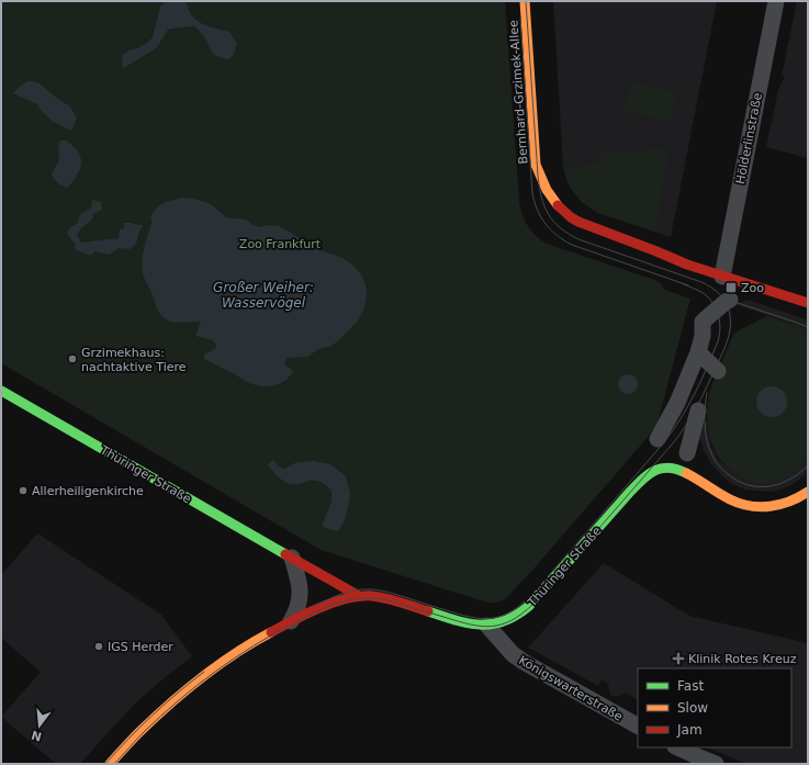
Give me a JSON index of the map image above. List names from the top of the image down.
{
  "streets": {
    "street": [
      "Bernhard-Grzimek-Allee",
      "Hölderlinstraße",
      "Thüringer Straße",
      "Königswarterstraße"
    ]
  },
  "crossings": [
    ["Bernhard-Grzimek-Allee", "Hölderlinstraße"],
    ["Thüringer Straße", "Königswarterstraße"]
  ],
  "water": ["Großer Weiher: Wasservögel"],
  "parks": ["Zoo Frankfurt"],
  "places": {
    "transit": ["Zoo"],
    "other": ["Grzimekhaus: nachtaktive Tiere", "Allerheiligenkirche", "IGS Herder"],
    "health": ["Klinik Rotes Kreuz"]
  },
  "legend": ["Fast", "Slow", "Jam"],
  "north": "bottom"
}
